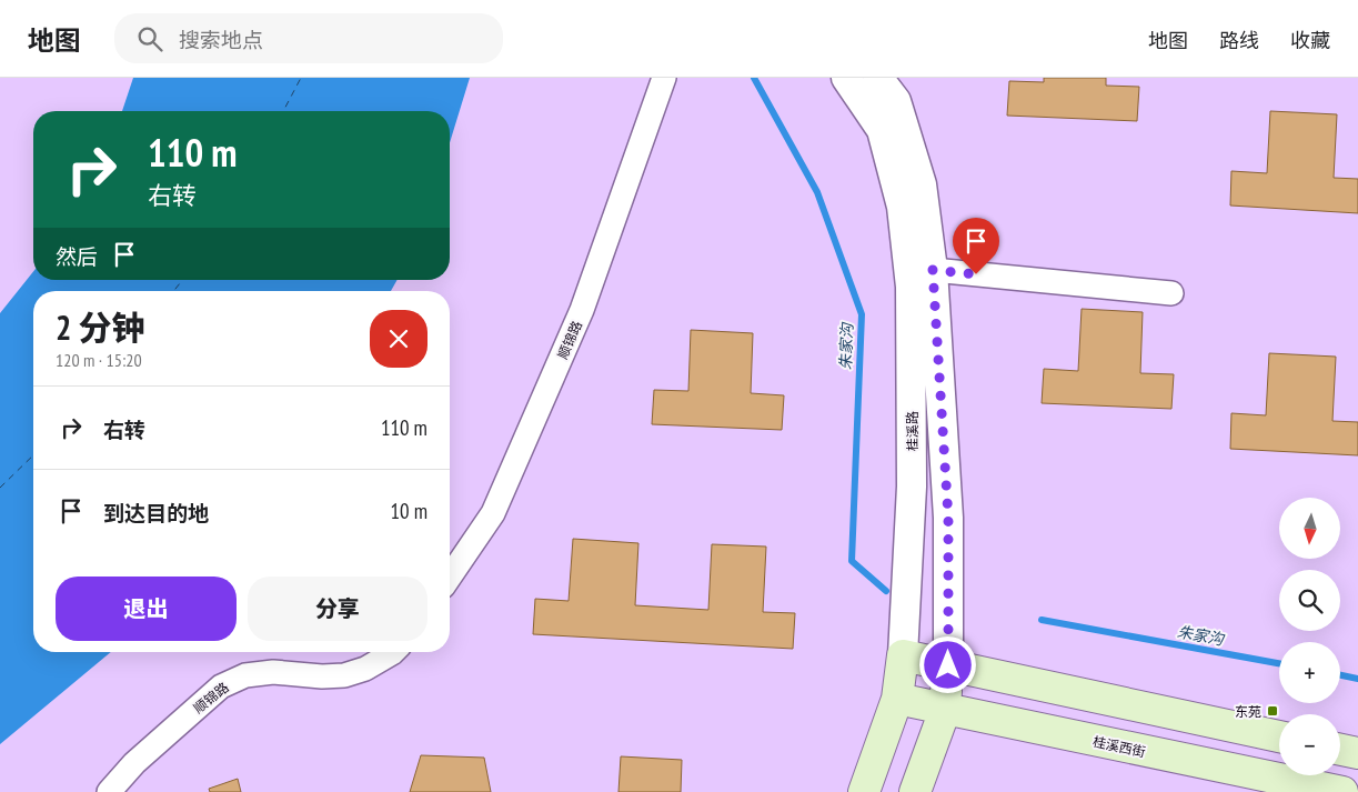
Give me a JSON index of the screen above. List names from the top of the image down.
{
  "streets": {
    "main road": ["桂溪路", "桂溪西街"],
    "street": ["顺锦路"]
  },
  "crossings": [
    ["桂溪路", "桂溪西街"]
  ],
  "water": ["朱家沟"],
  "places": {
    "transit": ["东苑"]
  },
  "north": "bottom",
  "page": {
    "header": "地图",
    "search": "搜索地点",
    "nav": ["地图", "路线", "收藏"],
    "turn": ["110 m", "右转"],
    "then": "然后",
    "heading": ["2 分钟", "120 m · 15:20"],
    "list": [
      {
        "name": "右转",
        "value": "110 m"
      },
      {
        "name": "到达目的地",
        "value": "10 m"
      }
    ],
    "map_buttons": ["+", "−"],
    "buttons": ["退出", "分享"]
  }
}
